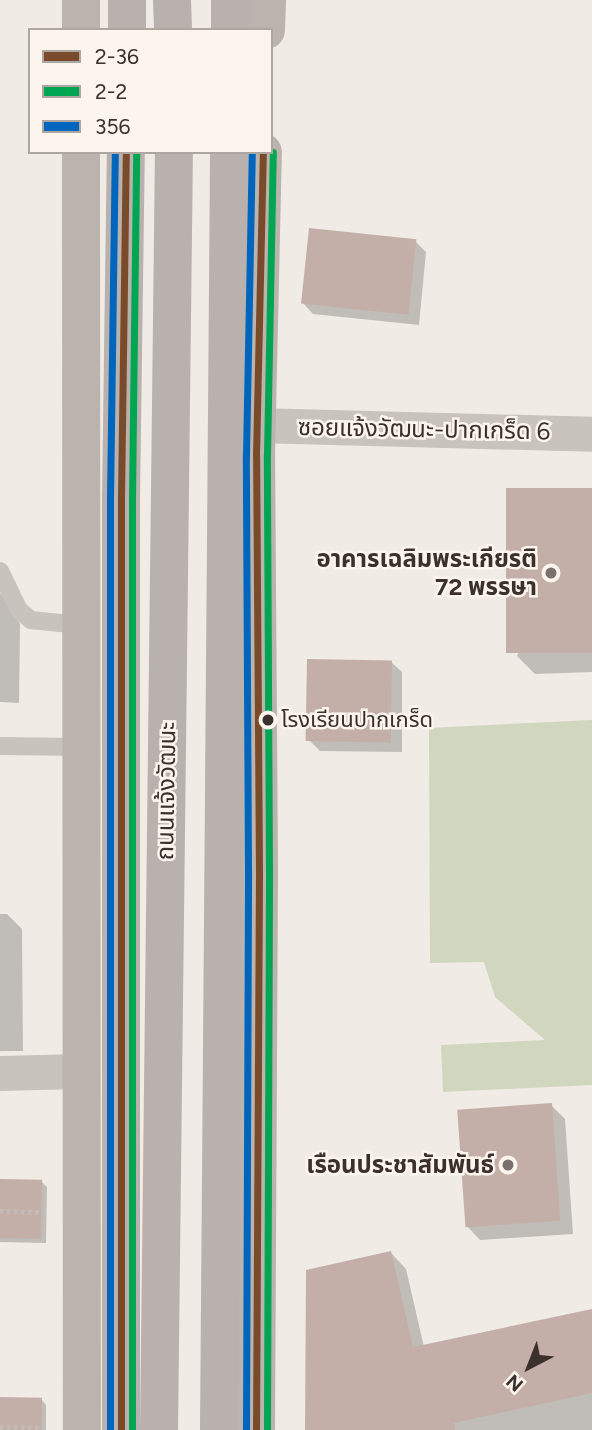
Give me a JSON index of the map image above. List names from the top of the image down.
{
  "streets": {
    "main road": ["ถนนแจ้งวัฒนะ"],
    "street": ["ซอยแจ้งวัฒนะ-ปากเกร็ด 6"]
  },
  "places": ["อาคารเฉลิมพระเกียรติ 72 พรรษา", "โรงเรียนปากเกร็ด", "เรือนประชาสัมพันธ์"],
  "lines": ["transit line 2-36", "transit line 2-2", "transit line 356"],
  "legend": ["2-36", "2-2", "356"],
  "north": "bottom left"
}
